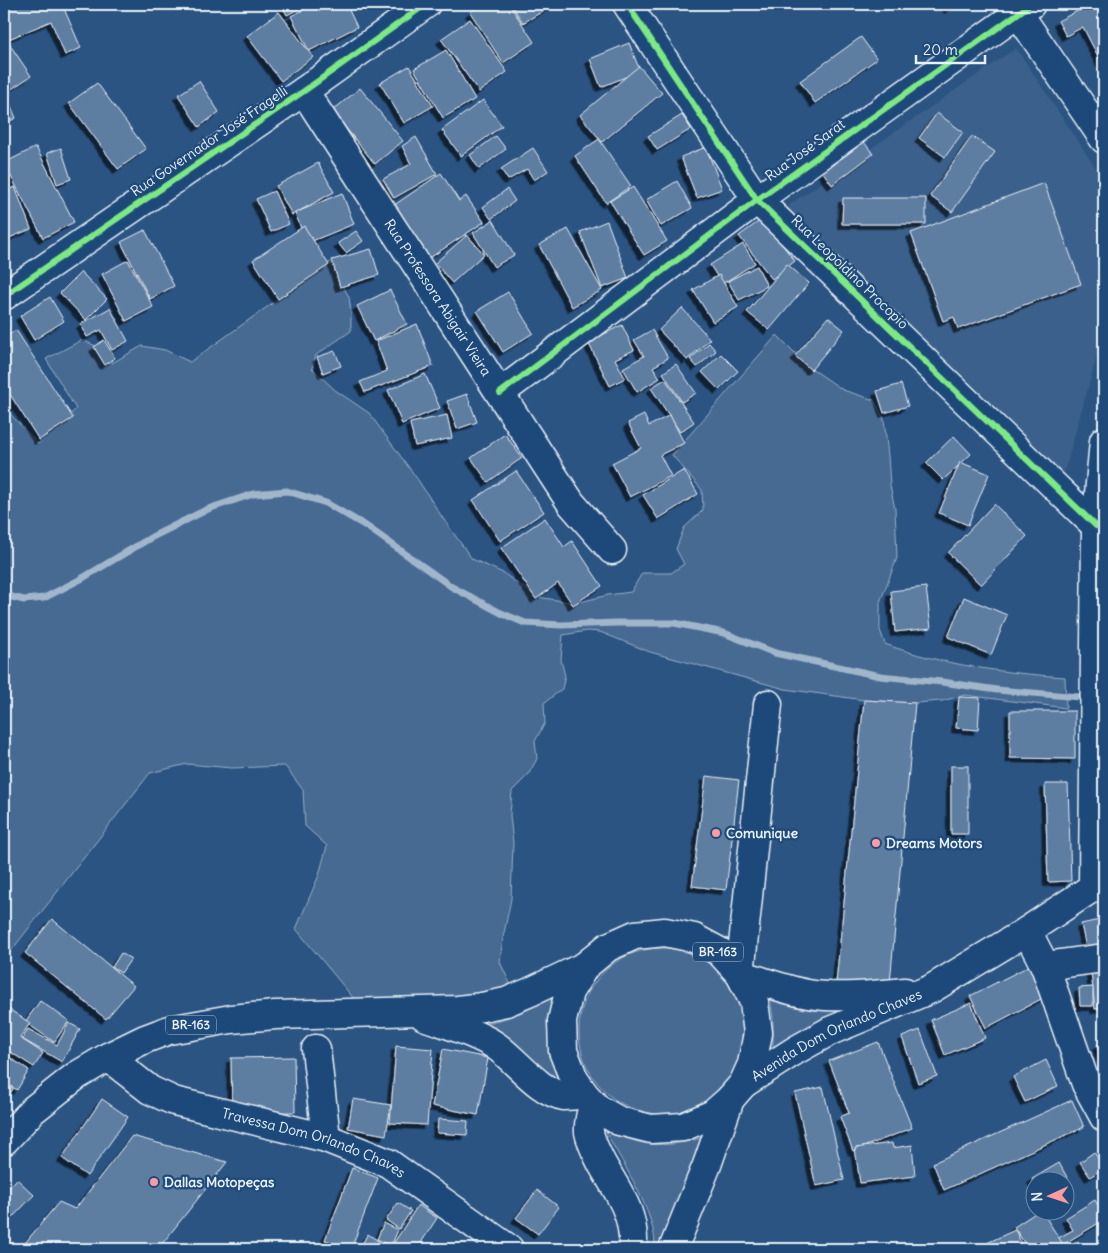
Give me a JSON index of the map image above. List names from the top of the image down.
{
  "streets": {
    "street": [
      "Rua Governador José Fragelli",
      "Rua José Sarat",
      "Rua Leopoldino Procopio",
      "Rua Professora Abigair Vieira",
      "BR-163",
      "Avenida Dom Orlando Chaves",
      "Travessa Dom Orlando Chaves"
    ]
  },
  "crossings": [
    ["Rua Governador José Fragelli", "Rua Professora Abigair Vieira"],
    ["Rua José Sarat", "Rua Leopoldino Procopio"],
    ["Rua José Sarat", "Rua Professora Abigair Vieira"],
    ["Avenida Dom Orlando Chaves", "Travessa Dom Orlando Chaves"]
  ],
  "places": ["Comunique", "Dreams Motors", "Dallas Motopeças"],
  "scale_bar": "20 m",
  "north": "left"
}
